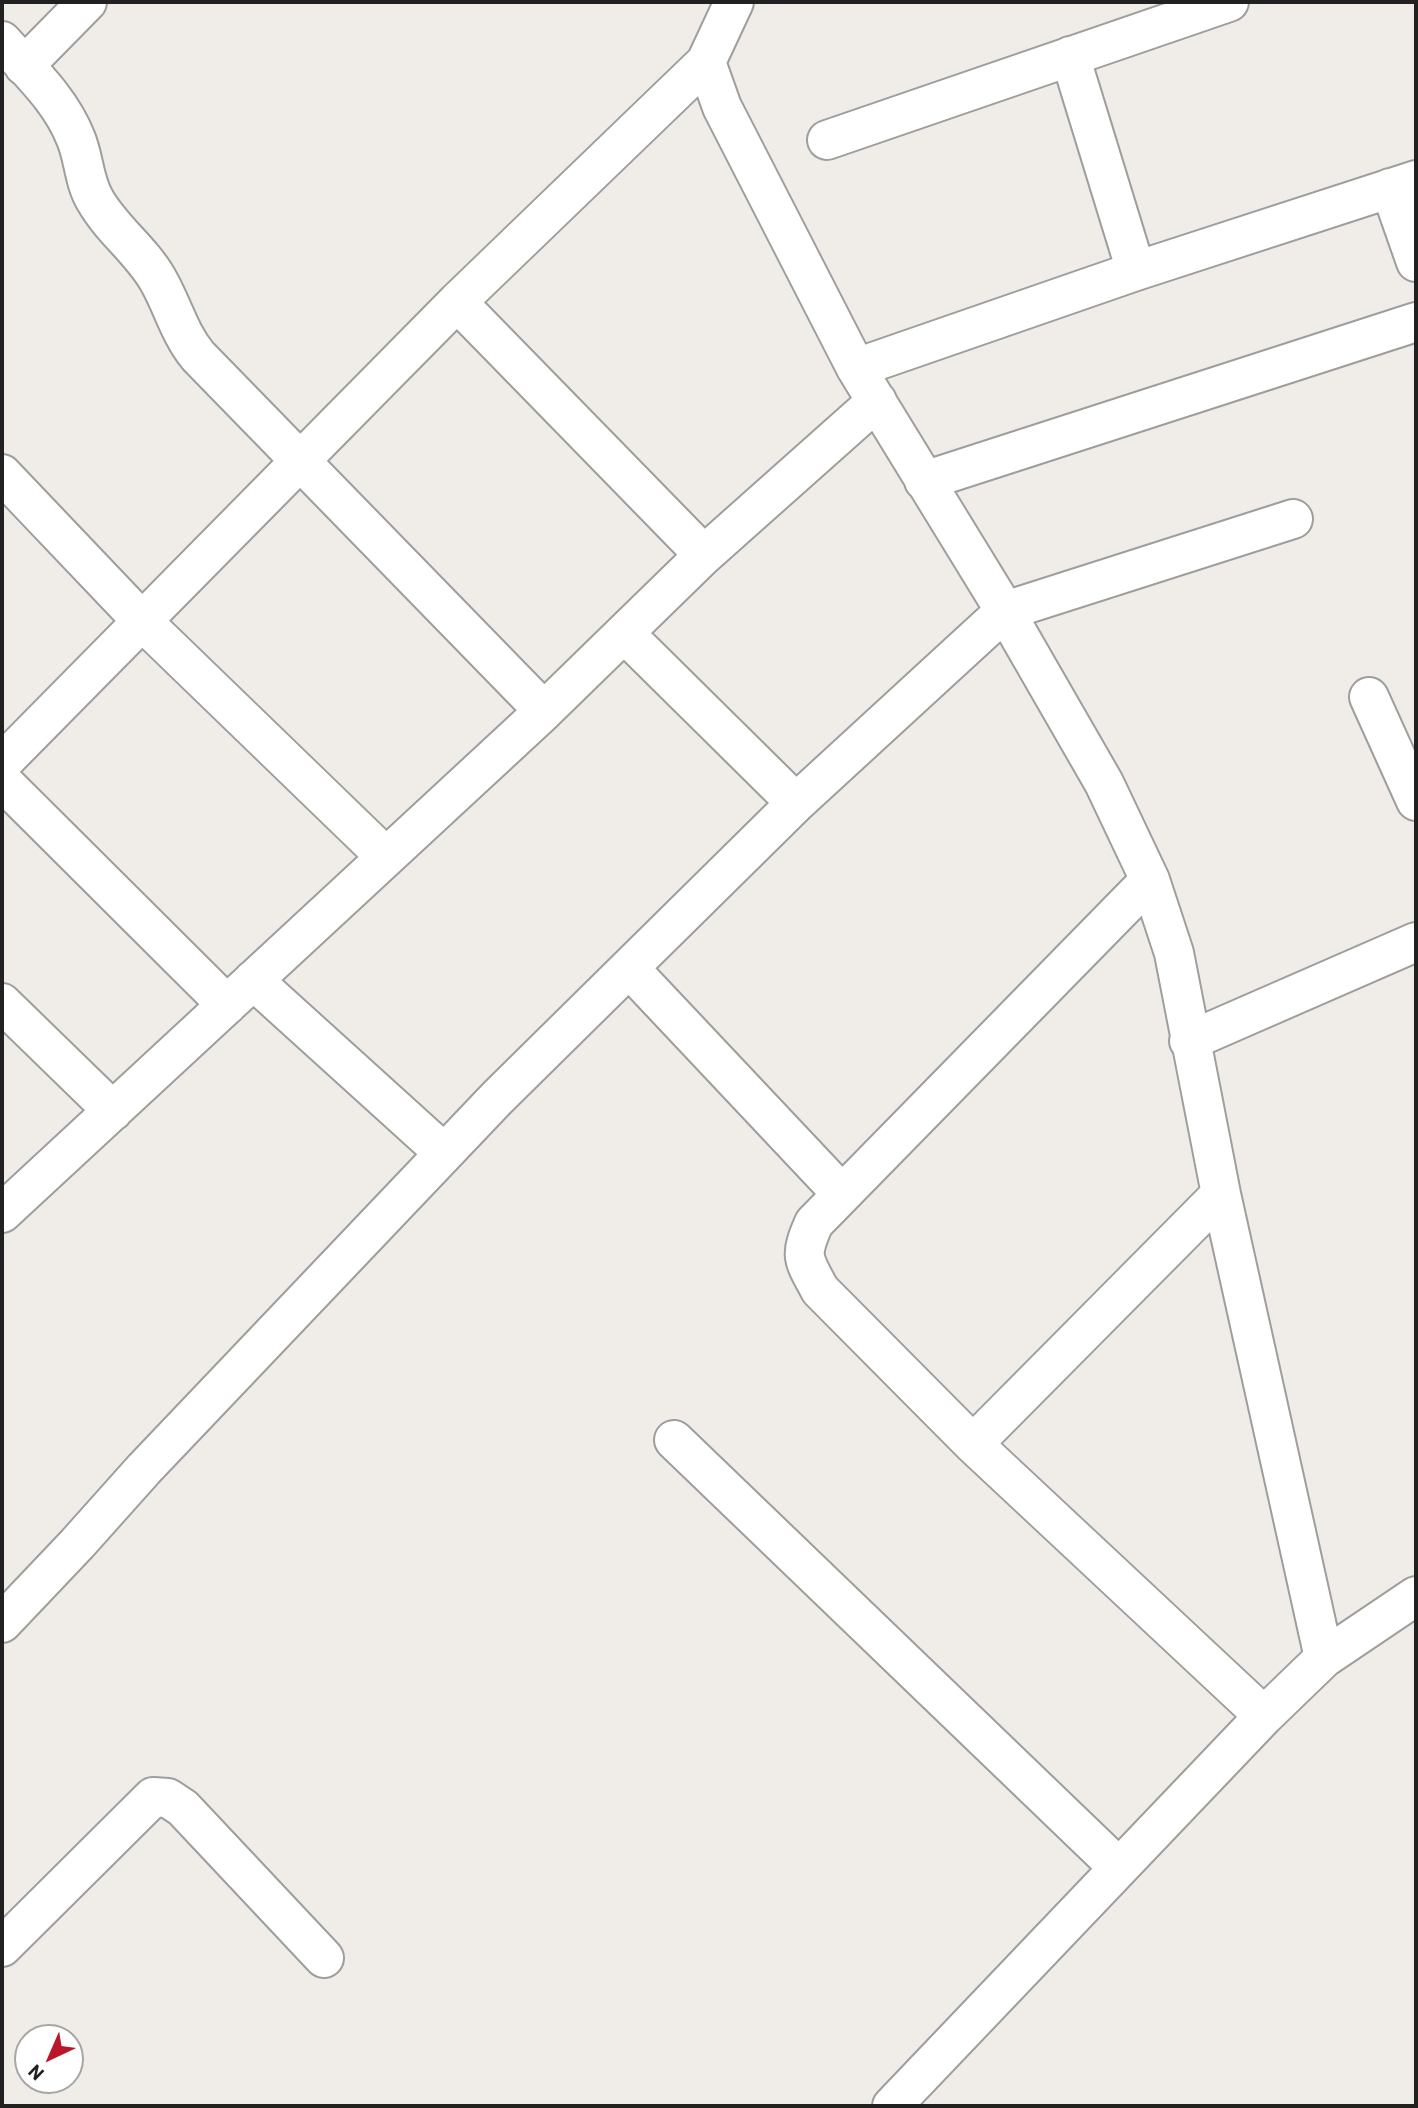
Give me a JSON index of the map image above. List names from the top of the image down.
{
  "north": "bottom left"
}
